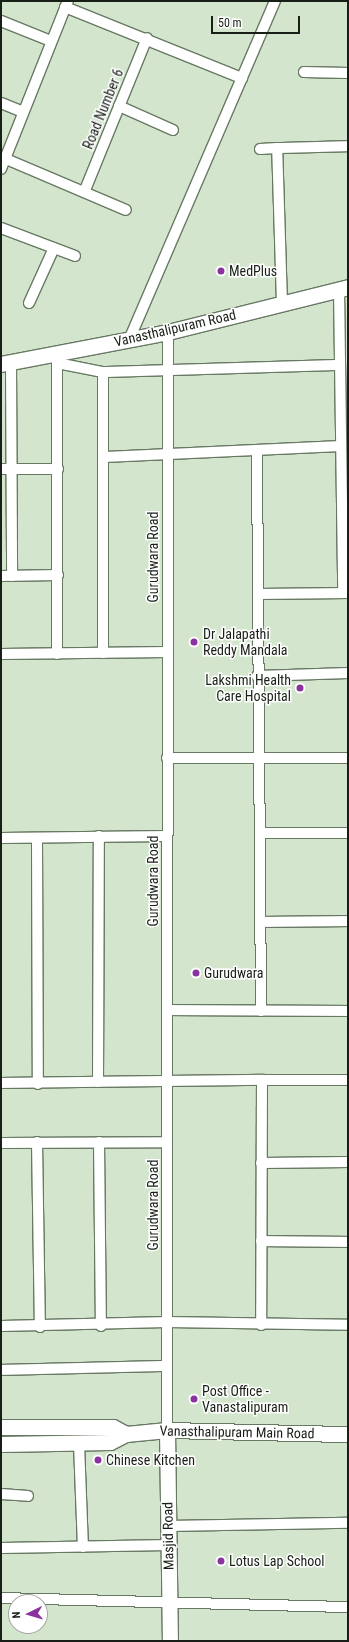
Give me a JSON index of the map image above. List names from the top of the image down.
{
  "streets": {
    "street": [
      "Road Number 6",
      "Vanasthalipuram Road",
      "Gurudwara Road",
      "Vanasthalipuram Main Road",
      "Masjid Road"
    ]
  },
  "crossings": [
    ["Vanasthalipuram Road", "Gurudwara Road"],
    ["Gurudwara Road", "Vanasthalipuram Main Road"],
    ["Gurudwara Road", "Masjid Road"],
    ["Vanasthalipuram Main Road", "Masjid Road"]
  ],
  "places": [
    "MedPlus",
    "Dr Jalapathi Reddy Mandala",
    "Lakshmi Health Care Hospital",
    "Gurudwara",
    "Post Office - Vanastalipuram",
    "Chinese Kitchen",
    "Lotus Lap School"
  ],
  "scale_bar": "50 m",
  "north": "left"
}
